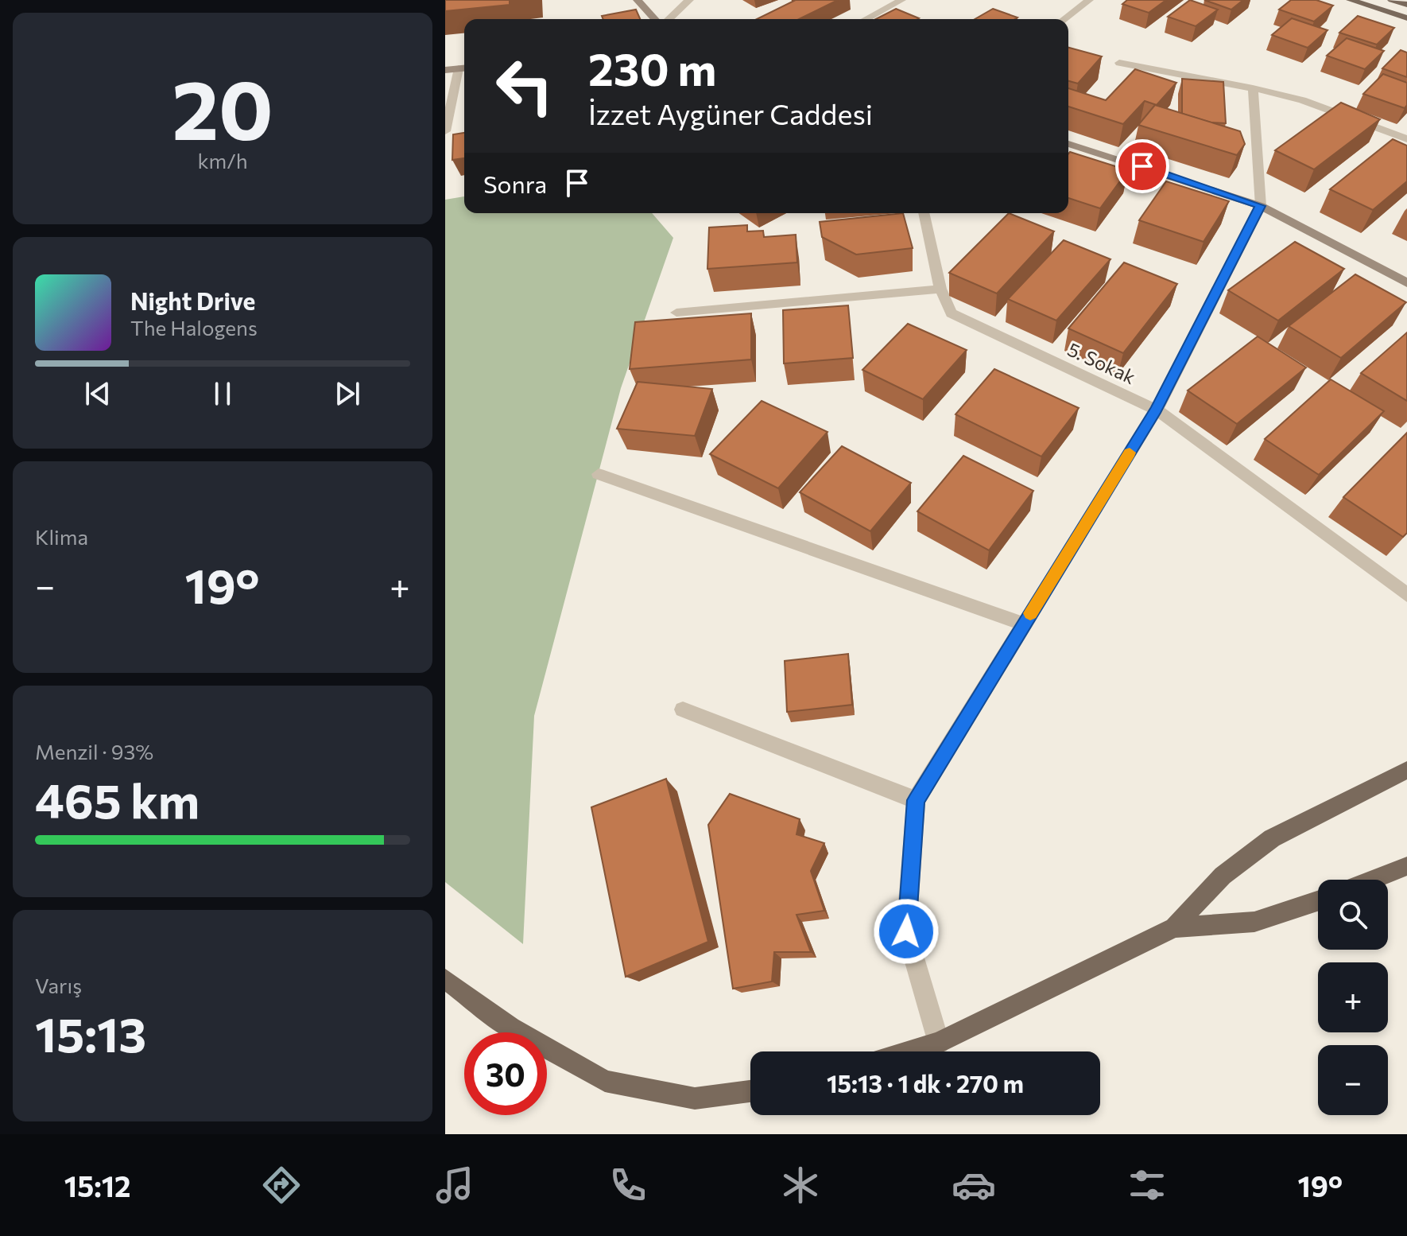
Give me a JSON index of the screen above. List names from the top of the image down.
{
  "streets": {
    "street": ["5. Sokak"]
  },
  "page": {
    "tile": [
      ["20", "km/h"],
      "Klima",
      ["Menzil · 93%", "465 km"],
      ["Varış", "15:13"]
    ],
    "turn": ["230 m", "İzzet Aygüner Caddesi"],
    "then": "Sonra",
    "song": ["Night Drive", "The Halogens"],
    "heat": ["−", "19°", "+"],
    "map_buttons": ["+", "−"],
    "limit": "30",
    "trip": "15:13 · 1 dk · 270 m",
    "tabs": ["15:12", "19°"]
  }
}
